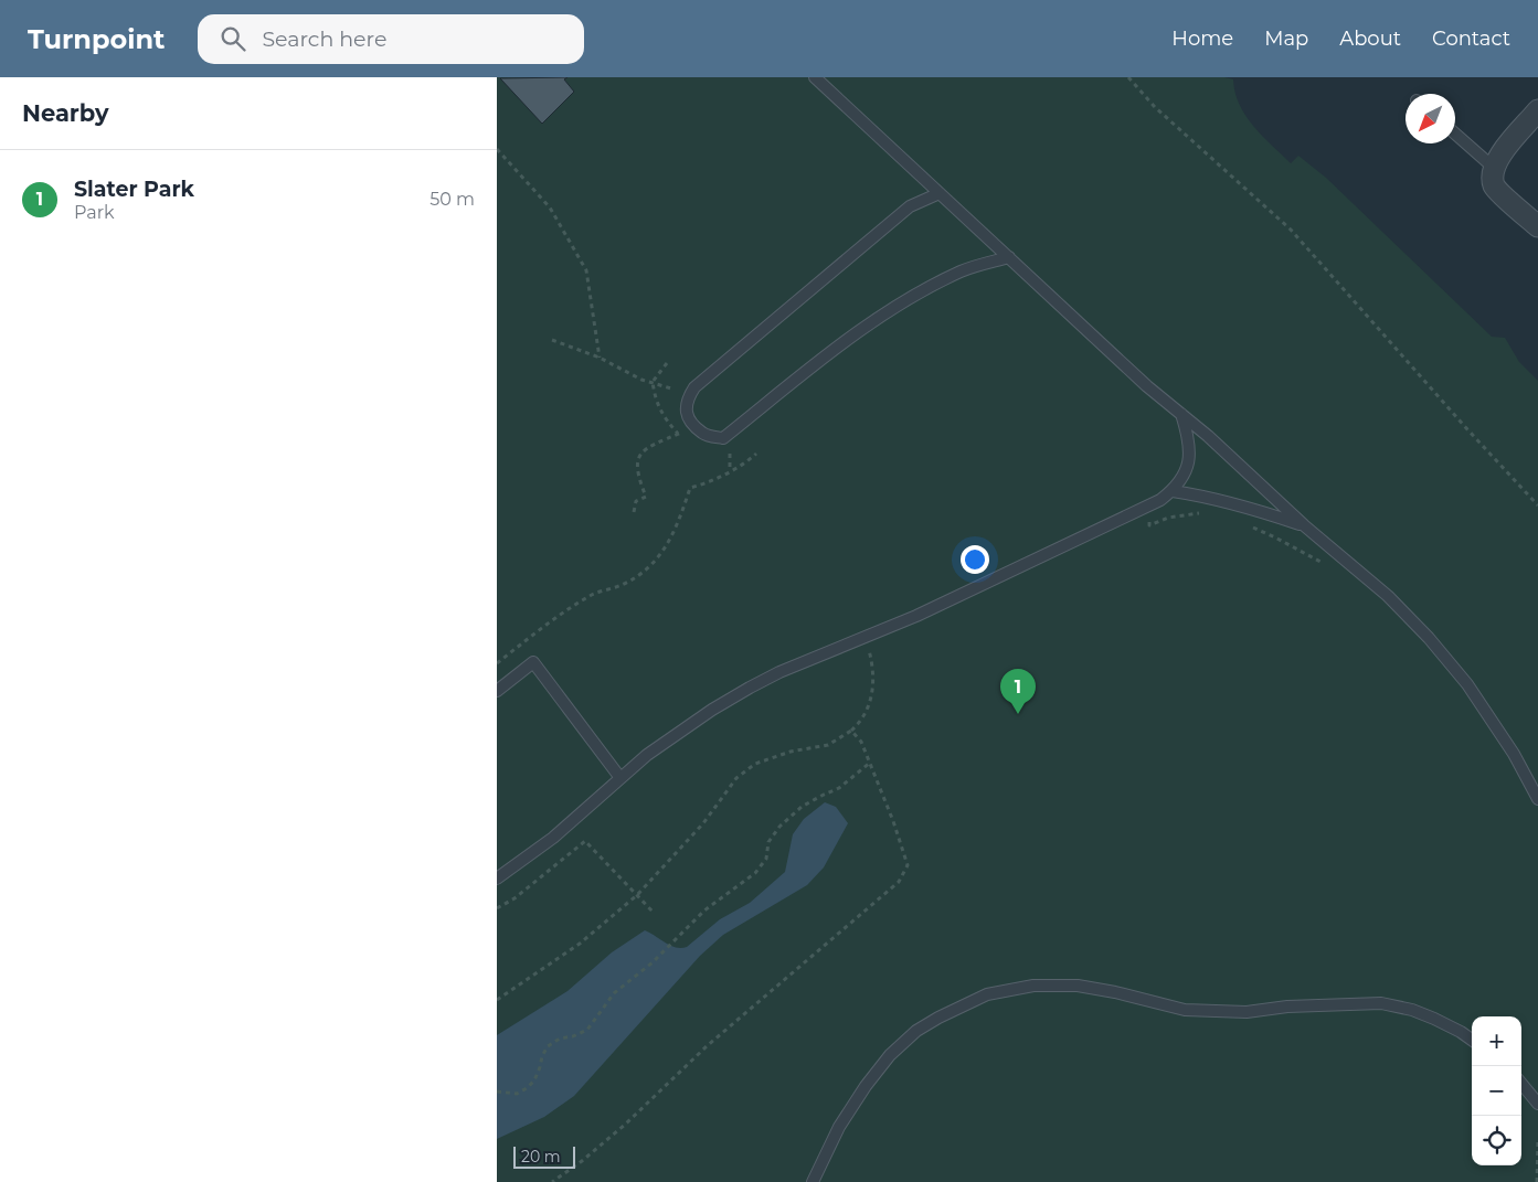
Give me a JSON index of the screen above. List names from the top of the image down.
{
  "scale_bar": "20 m",
  "north": "bottom left",
  "page": {
    "header": "Turnpoint",
    "search": "Search here",
    "nav": [
      "Home",
      "Map",
      "About",
      "Contact"
    ],
    "heading": "Nearby",
    "list": [
      {
        "mark": "1",
        "name": "Slater Park",
        "note": "Park",
        "value": "50 m"
      }
    ],
    "pins": "1",
    "map_buttons": ["+", "−"],
    "scale": "20 m"
  }
}
